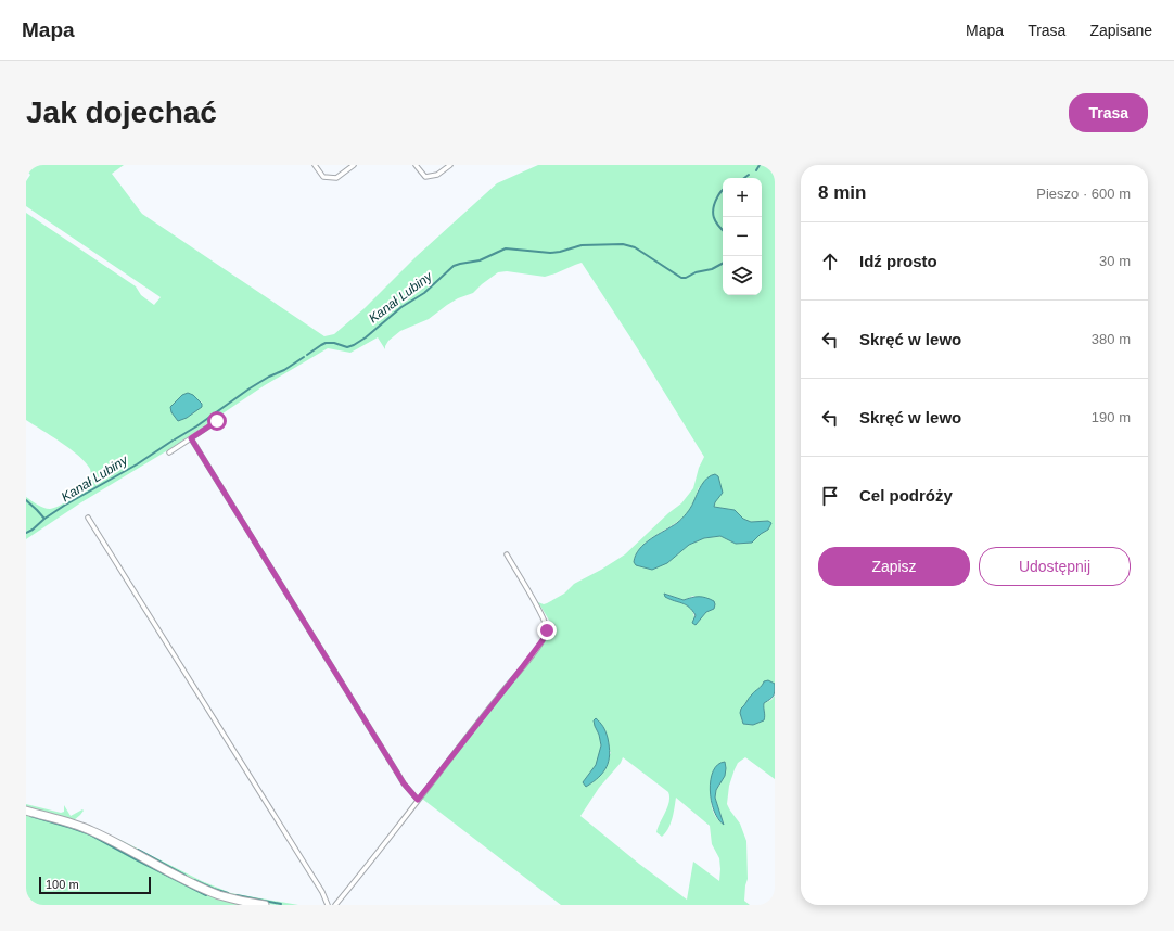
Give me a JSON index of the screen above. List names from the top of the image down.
{
  "water": ["Kanał Lubiny"],
  "scale_bar": "100 m",
  "page": {
    "header": "Mapa",
    "nav": ["Mapa", "Trasa", "Zapisane"],
    "buttons": [
      "Trasa",
      ["Zapisz", "Udostępnij"]
    ],
    "title": "Jak dojechać",
    "heading": ["8 min", "Pieszo · 600 m"],
    "map_buttons": ["+", "−"],
    "list": [
      ["Idź prosto", "30 m"],
      ["Skręć w lewo", "380 m"],
      ["Skręć w lewo", "190 m"],
      "Cel podróży"
    ],
    "scale": "100 m"
  }
}
